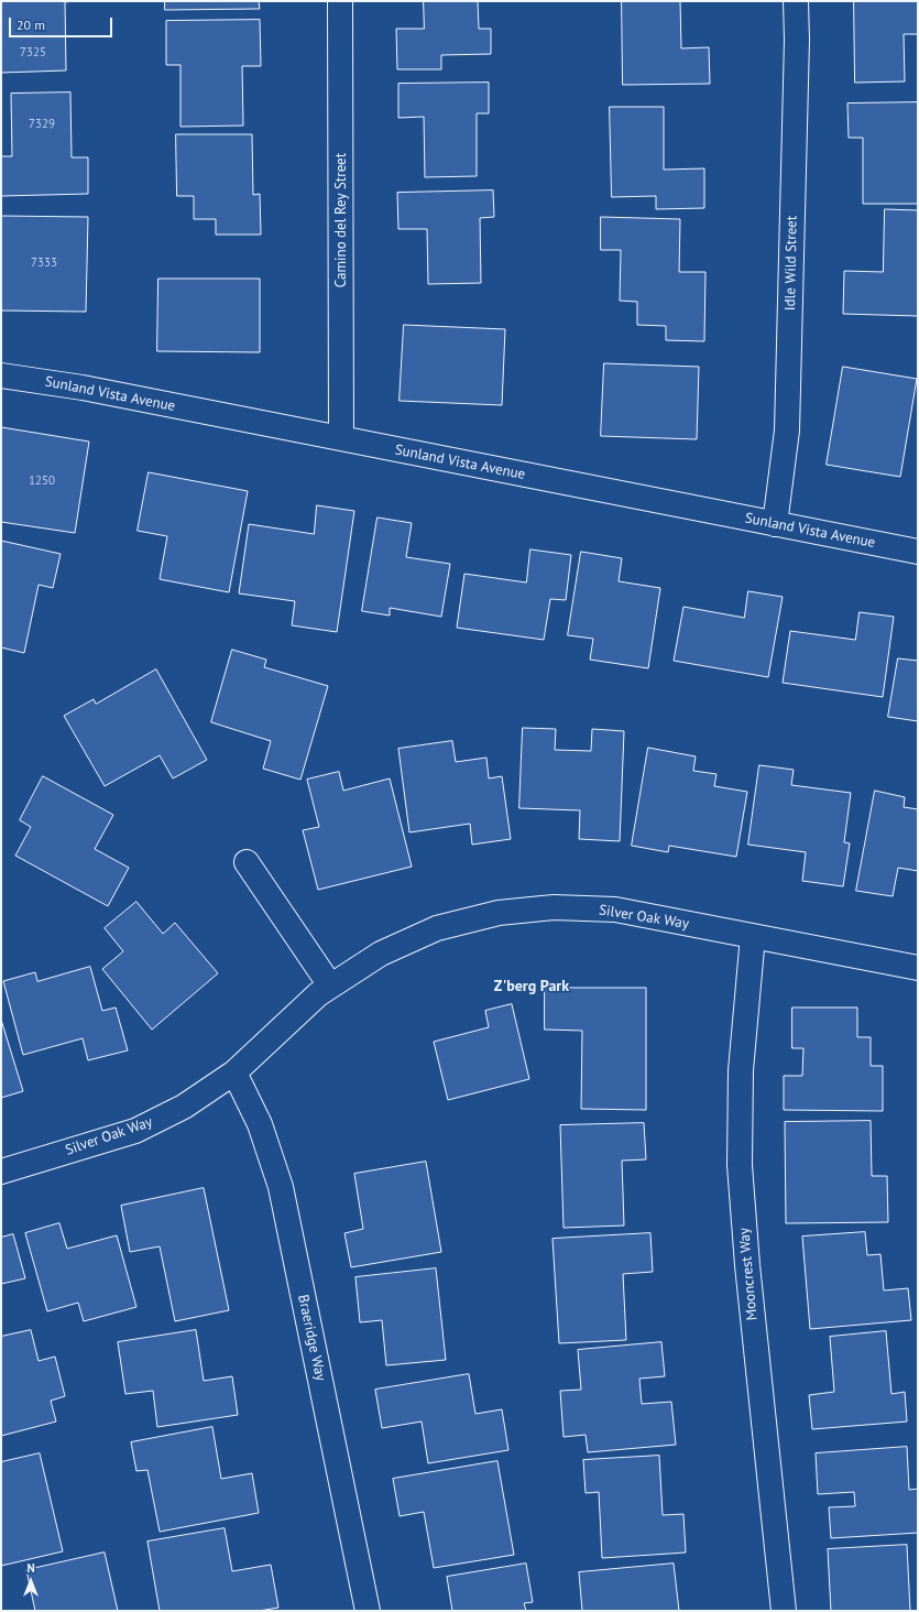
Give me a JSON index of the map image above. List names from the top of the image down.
{
  "streets": {
    "street": [
      "Camino del Rey Street",
      "Idle Wild Street",
      "Sunland Vista Avenue",
      "Silver Oak Way",
      "Mooncrest Way",
      "Braeridge Way"
    ]
  },
  "crossings": [
    ["Camino del Rey Street", "Sunland Vista Avenue"],
    ["Idle Wild Street", "Sunland Vista Avenue"],
    ["Silver Oak Way", "Mooncrest Way"],
    ["Silver Oak Way", "Braeridge Way"]
  ],
  "districts": ["Z'berg Park"],
  "house_numbers": [
    "7325",
    "7329",
    "7333",
    "1250"
  ],
  "scale_bar": "20 m",
  "north": "top"
}
